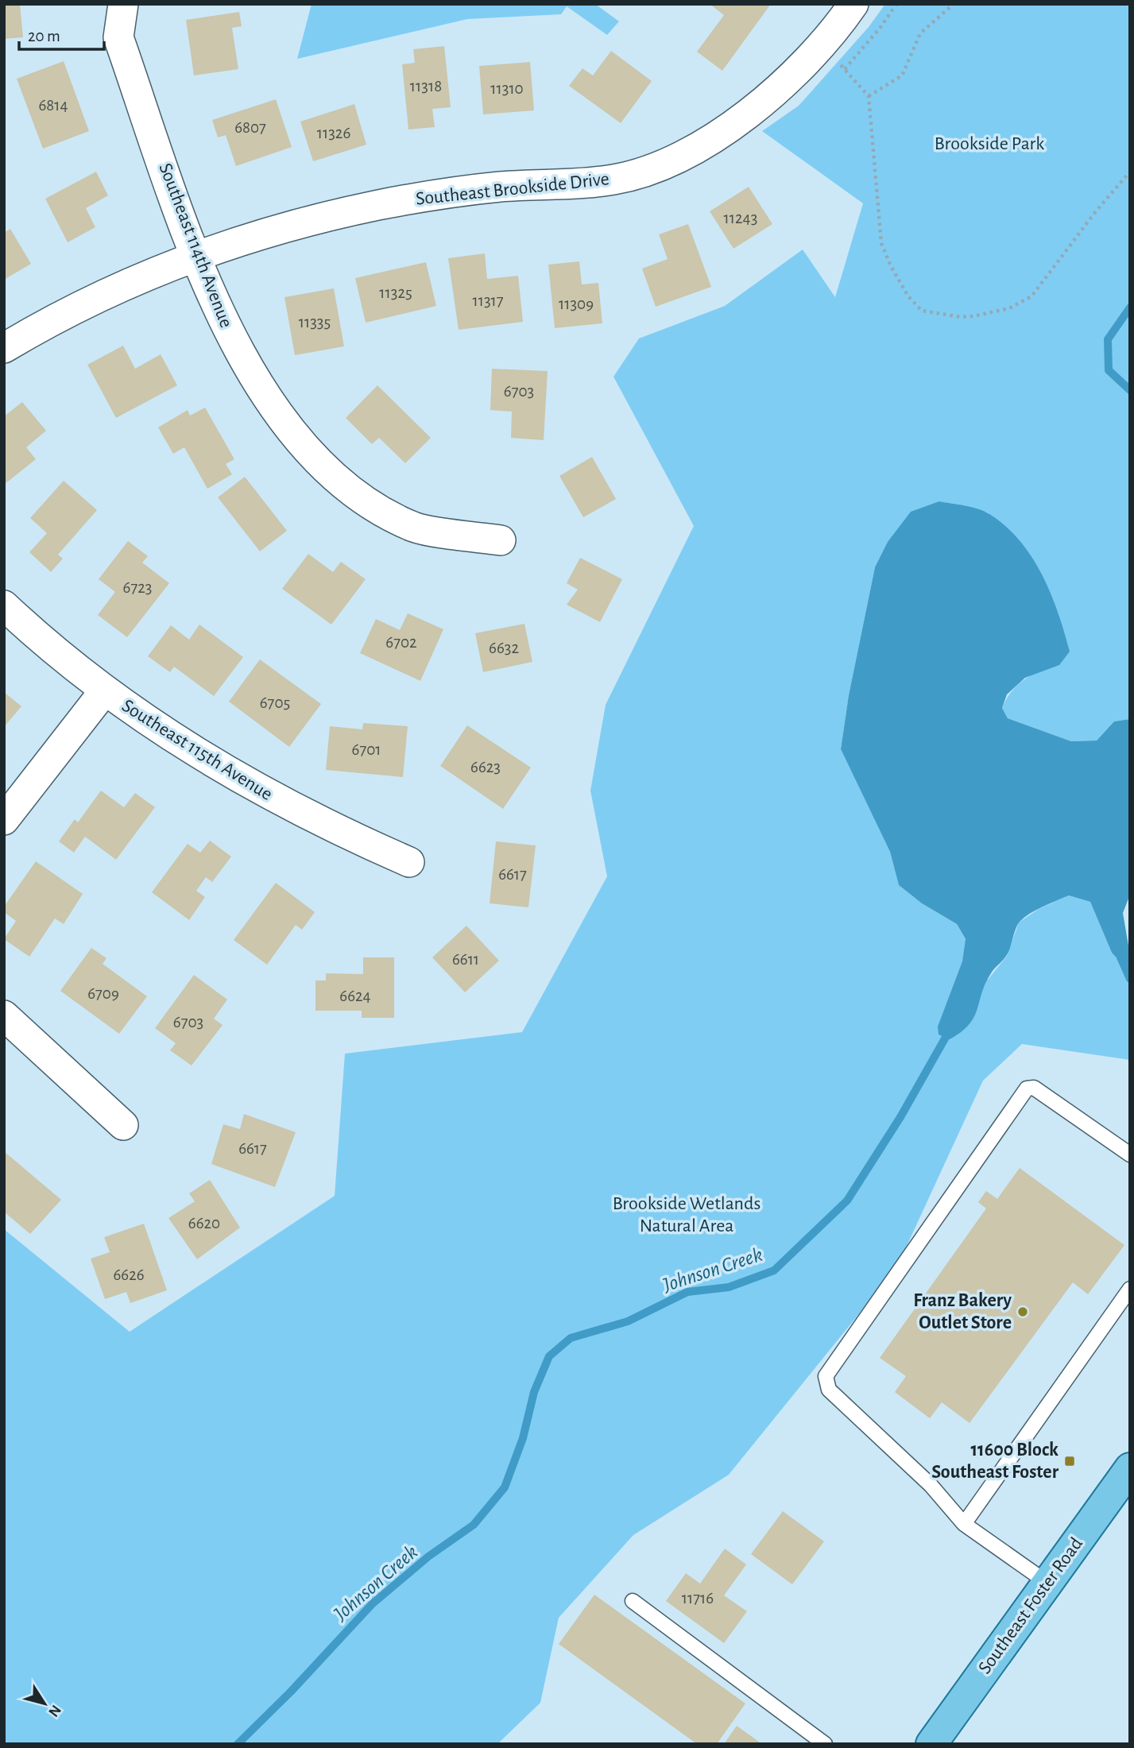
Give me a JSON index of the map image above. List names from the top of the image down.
{
  "streets": {
    "main road": ["Southeast Foster Road"],
    "street": ["Southeast Brookside Drive", "Southeast 114th Avenue", "Southeast 115th Avenue"]
  },
  "crossings": [
    ["Southeast Brookside Drive", "Southeast 114th Avenue"]
  ],
  "water": ["Johnson Creek"],
  "parks": ["Brookside Park", "Brookside Wetlands Natural Area"],
  "places": {
    "other": ["Franz Bakery Outlet Store"],
    "transit": ["11600 Block Southeast Foster"]
  },
  "house_numbers": [
    "11318",
    "11310",
    "6814",
    "6807",
    "11326",
    "11243",
    "11325",
    "11317",
    "11309",
    "11335",
    "6703",
    "6723",
    "6702",
    "6632",
    "6705",
    "6701",
    "6623",
    "6617",
    "6611",
    "6709",
    "6624",
    "6703",
    "6617",
    "6620",
    "6626",
    "11716"
  ],
  "scale_bar": "20 m",
  "north": "bottom right"
}
